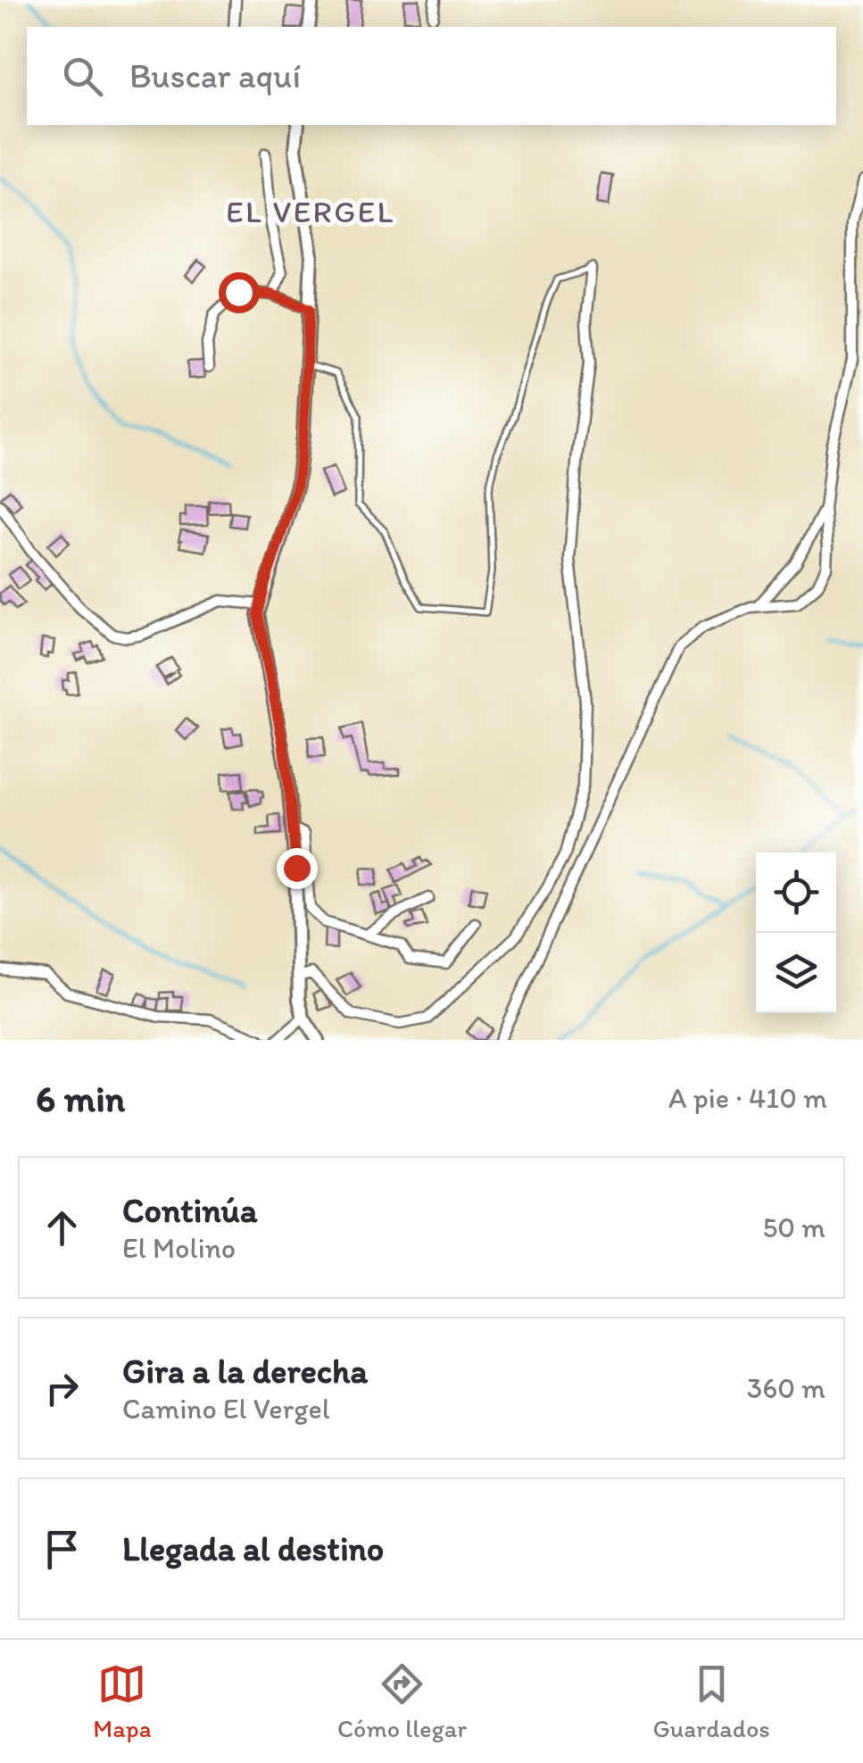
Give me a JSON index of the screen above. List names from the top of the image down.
{
  "districts": ["EL VERGEL"],
  "page": {
    "search": "Buscar aquí",
    "heading": ["6 min", "A pie · 410 m"],
    "list": [
      ["Continúa", "El Molino", "50 m"],
      ["Gira a la derecha", "Camino El Vergel", "360 m"],
      "Llegada al destino"
    ],
    "nav": ["Mapa", "Cómo llegar", "Guardados"]
  }
}
